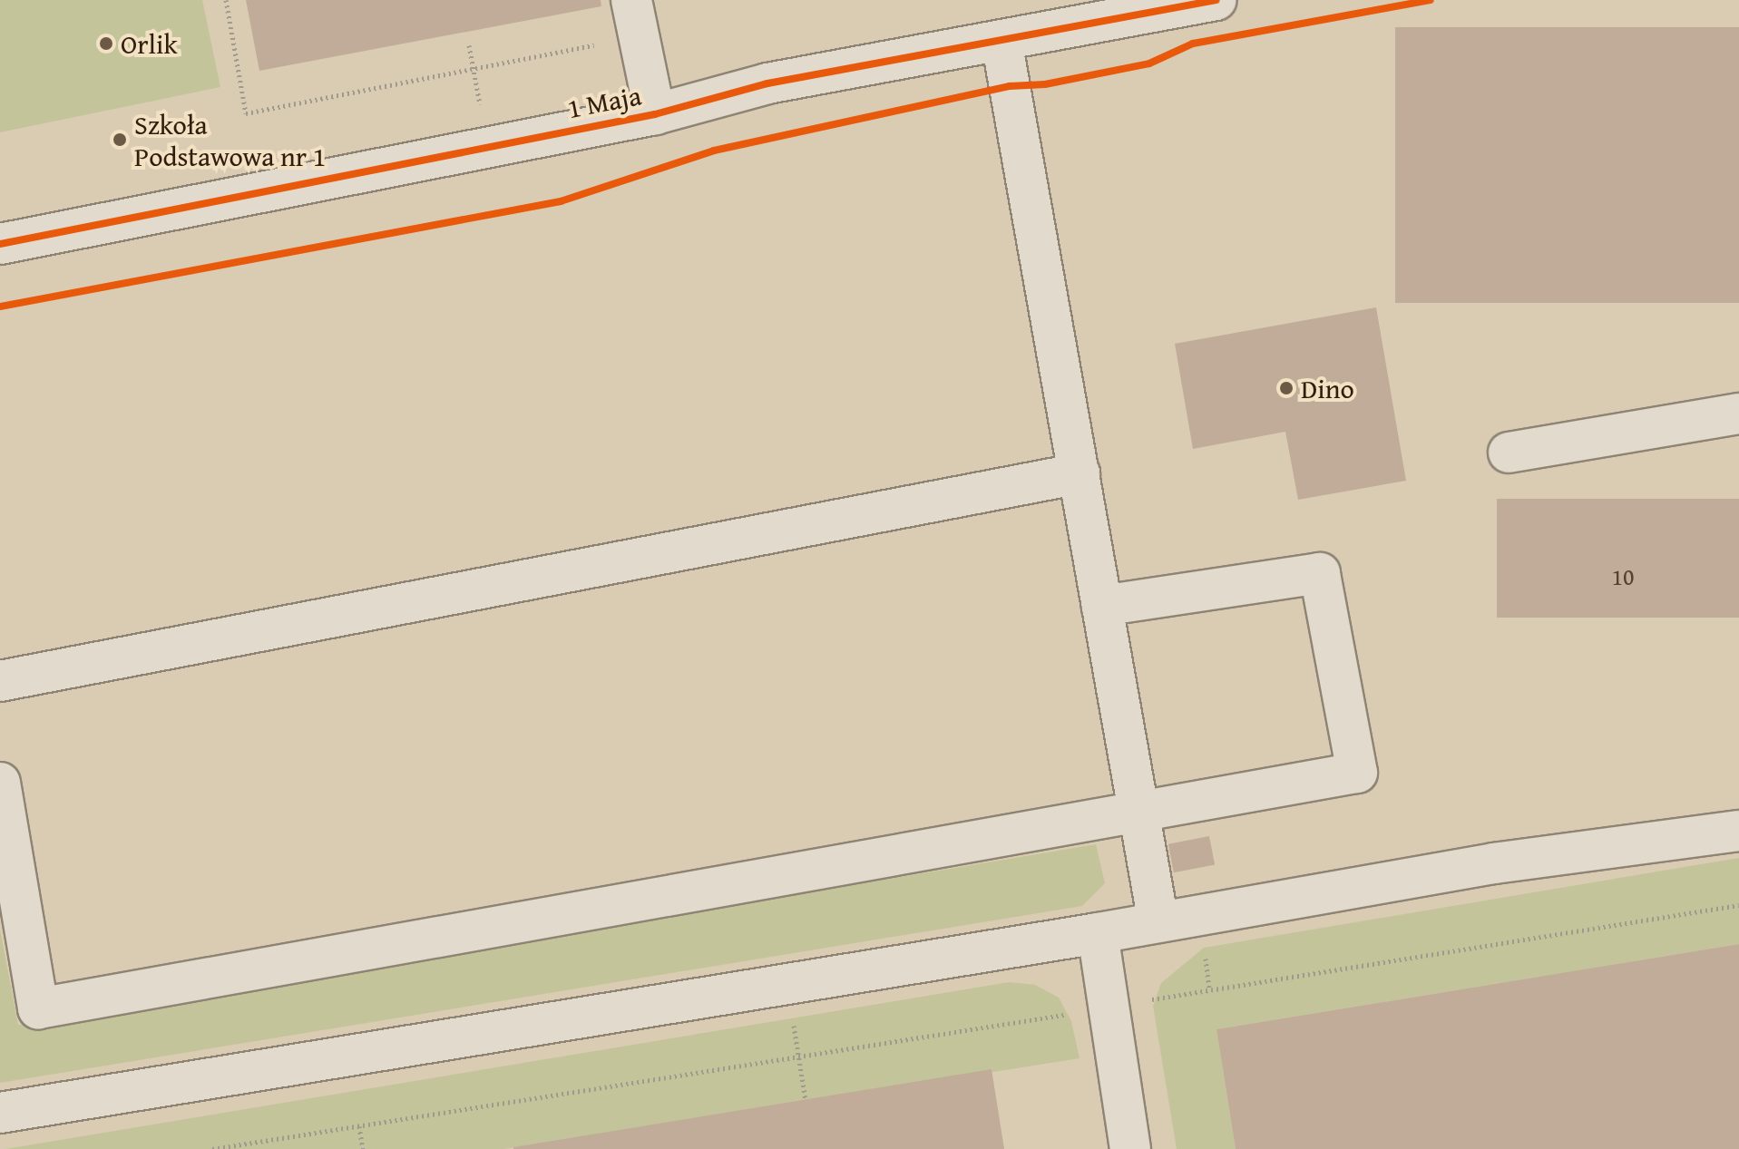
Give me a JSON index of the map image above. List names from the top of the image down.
{
  "streets": {
    "street": ["1 Maja"]
  },
  "places": ["Orlik", "Szkoła Podstawowa nr 1", "Dino"],
  "house_numbers": ["10"]
}
